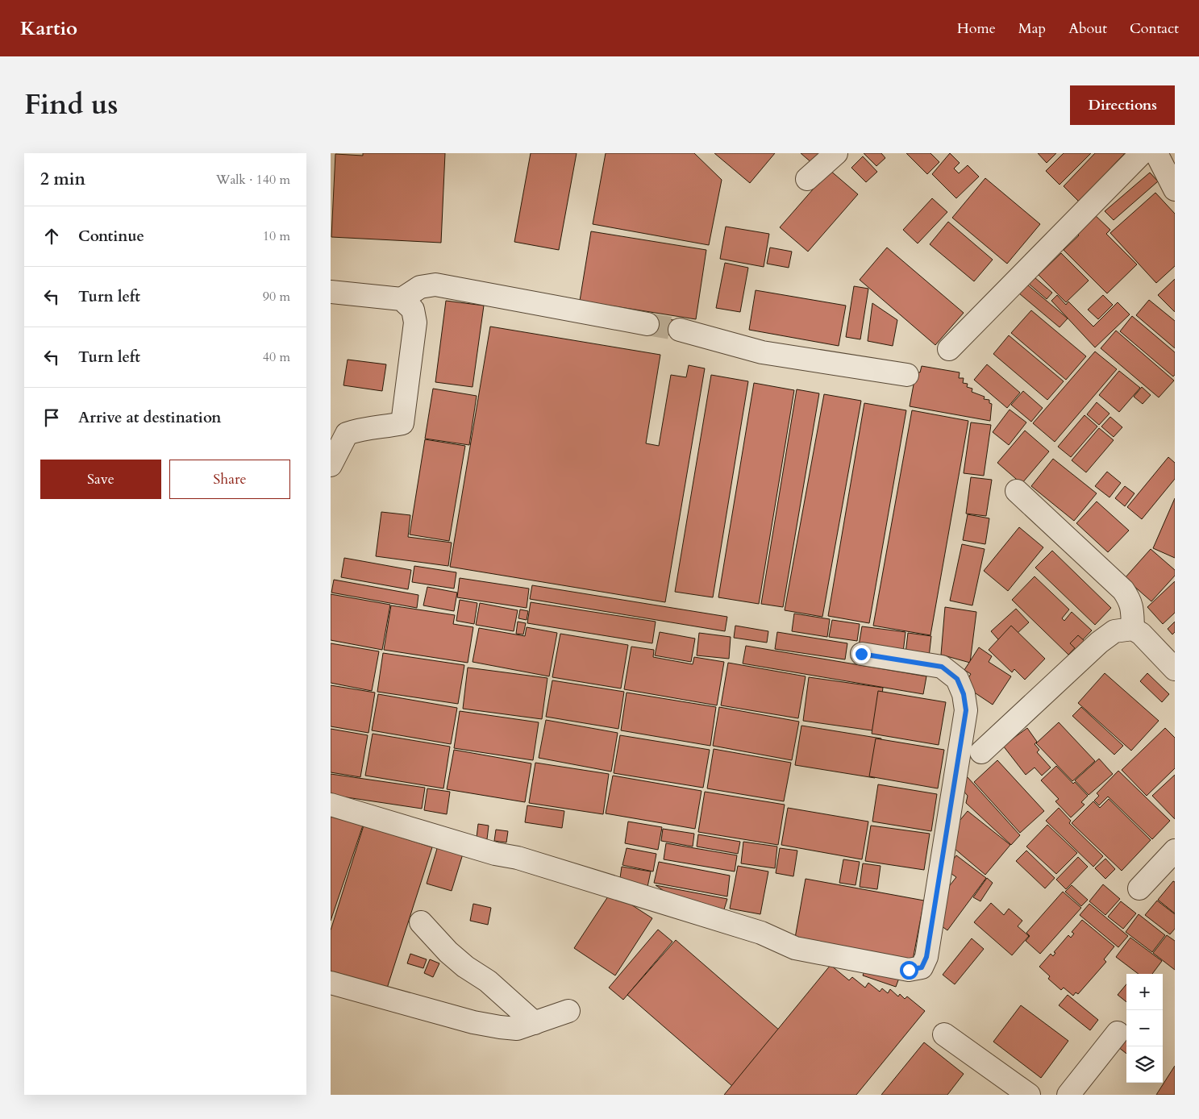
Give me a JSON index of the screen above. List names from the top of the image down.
{
  "page": {
    "header": "Kartio",
    "nav": [
      "Home",
      "Map",
      "About",
      "Contact"
    ],
    "title": "Find us",
    "buttons": [
      "Directions",
      ["Save", "Share"]
    ],
    "heading": ["2 min", "Walk · 140 m"],
    "list": [
      ["Continue", "10 m"],
      ["Turn left", "90 m"],
      ["Turn left", "40 m"],
      "Arrive at destination"
    ],
    "map_buttons": ["+", "−"]
  }
}
